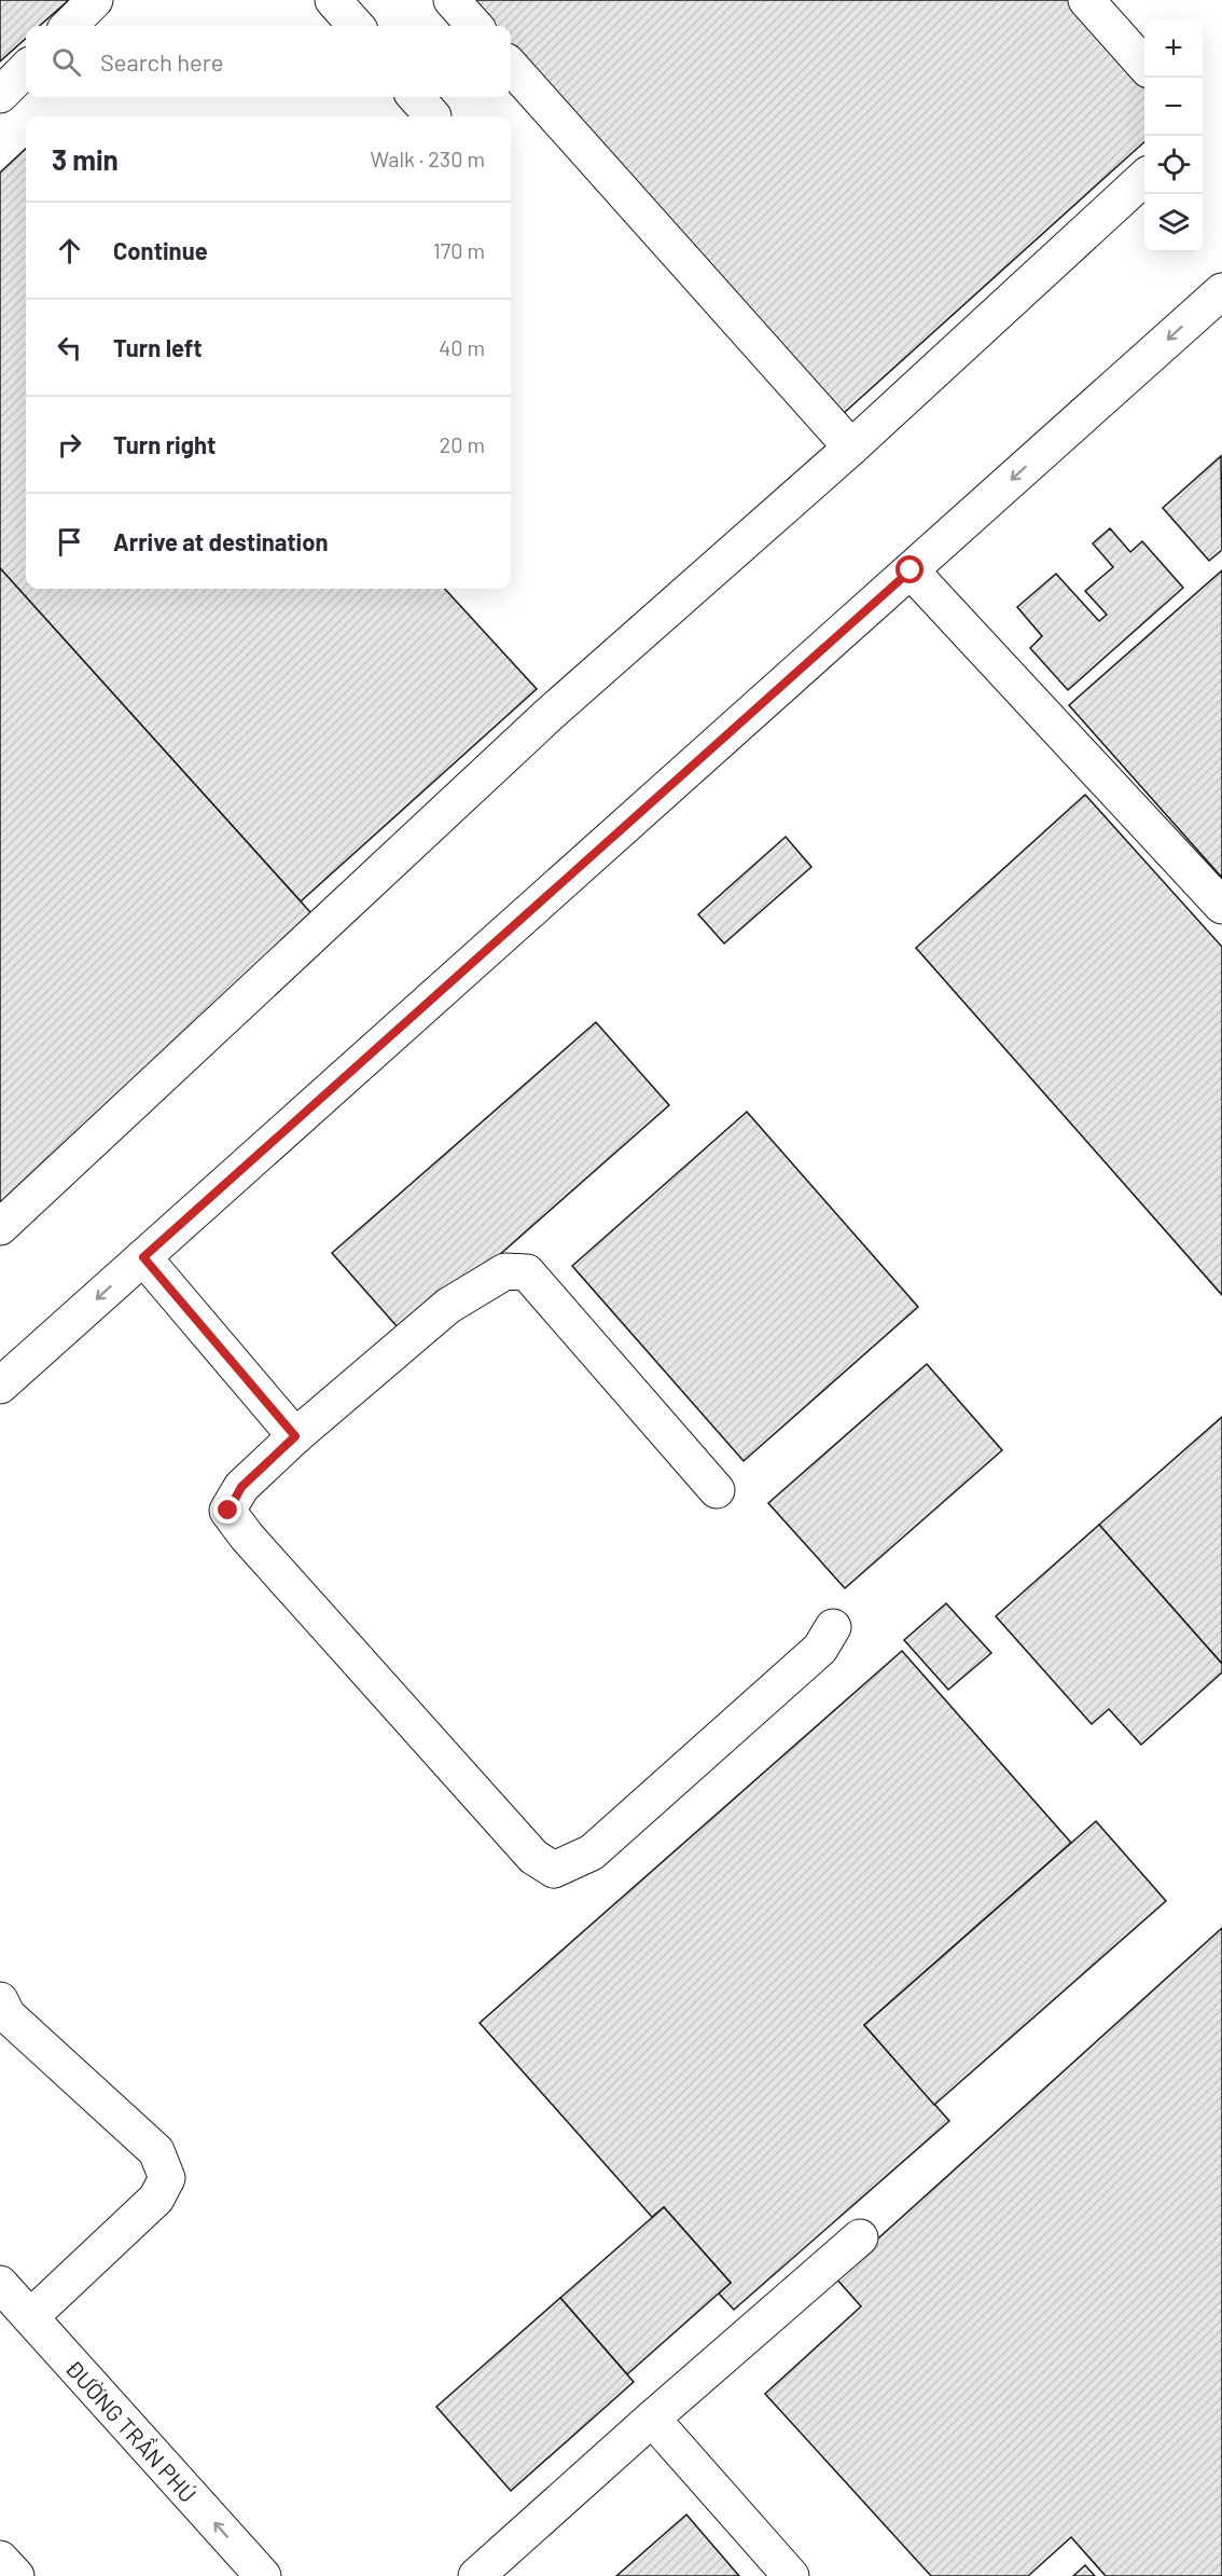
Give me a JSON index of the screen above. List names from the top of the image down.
{
  "streets": {
    "street": ["ĐƯỜNG TRẦN PHÚ"]
  },
  "one_way": ["ĐƯỜNG TRẦN PHÚ"],
  "page": {
    "map_buttons": ["+", "−"],
    "search": "Search here",
    "heading": ["3 min", "Walk · 230 m"],
    "list": [
      ["Continue", "170 m"],
      ["Turn left", "40 m"],
      ["Turn right", "20 m"],
      "Arrive at destination"
    ]
  }
}
